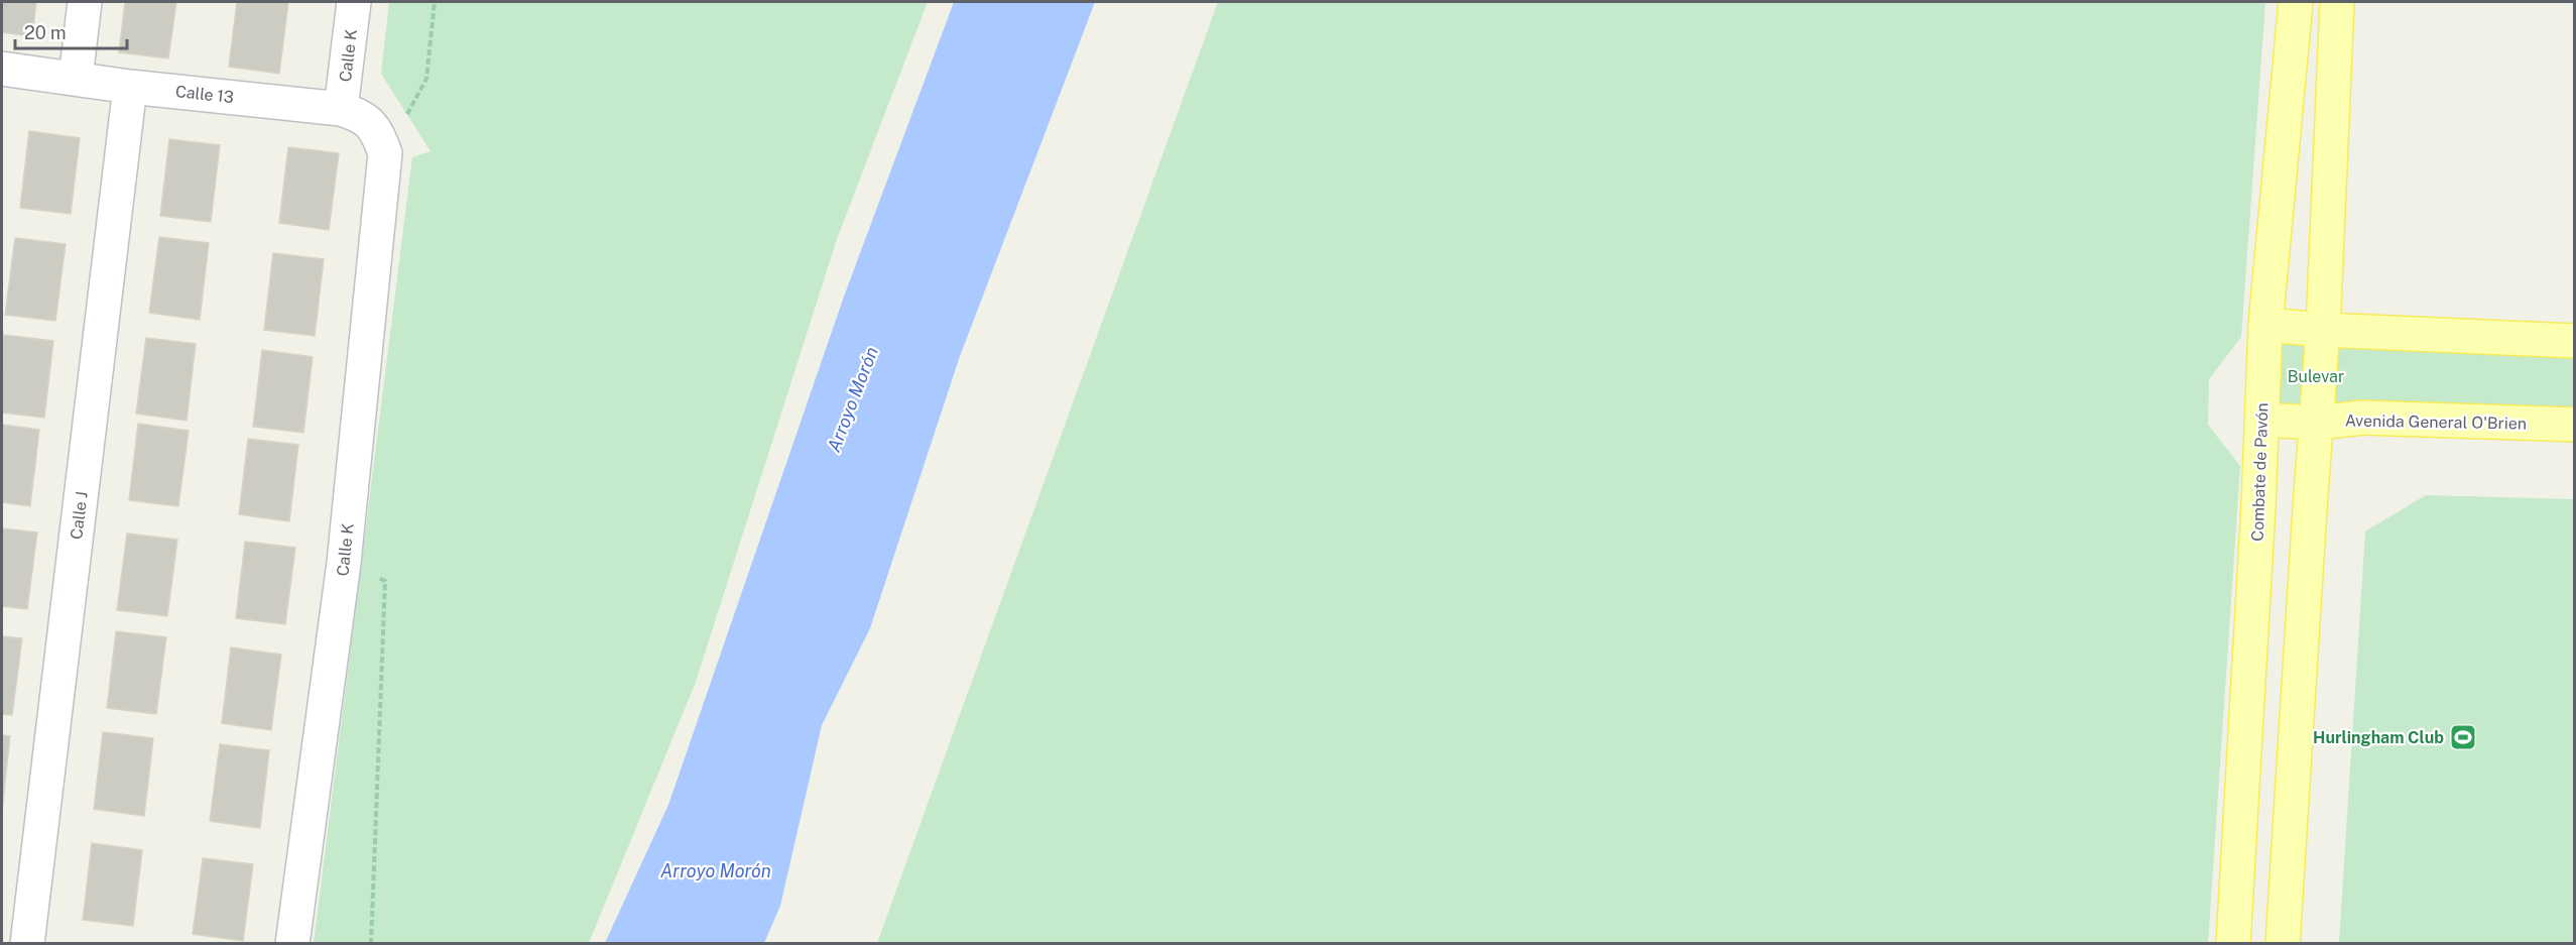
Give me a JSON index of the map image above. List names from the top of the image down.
{
  "streets": {
    "main road": ["Avenida General O'Brien", "Combate de Pavón"],
    "street": ["Calle K", "Calle 13", "Calle J"]
  },
  "crossings": [
    ["Calle K", "Calle 13"],
    ["Calle 13", "Calle J"],
    ["Avenida General O'Brien", "Combate de Pavón"]
  ],
  "water": ["Arroyo Morón"],
  "parks": ["Bulevar"],
  "places": {
    "sports": ["Hurlingham Club"]
  },
  "scale_bar": "20 m"
}
